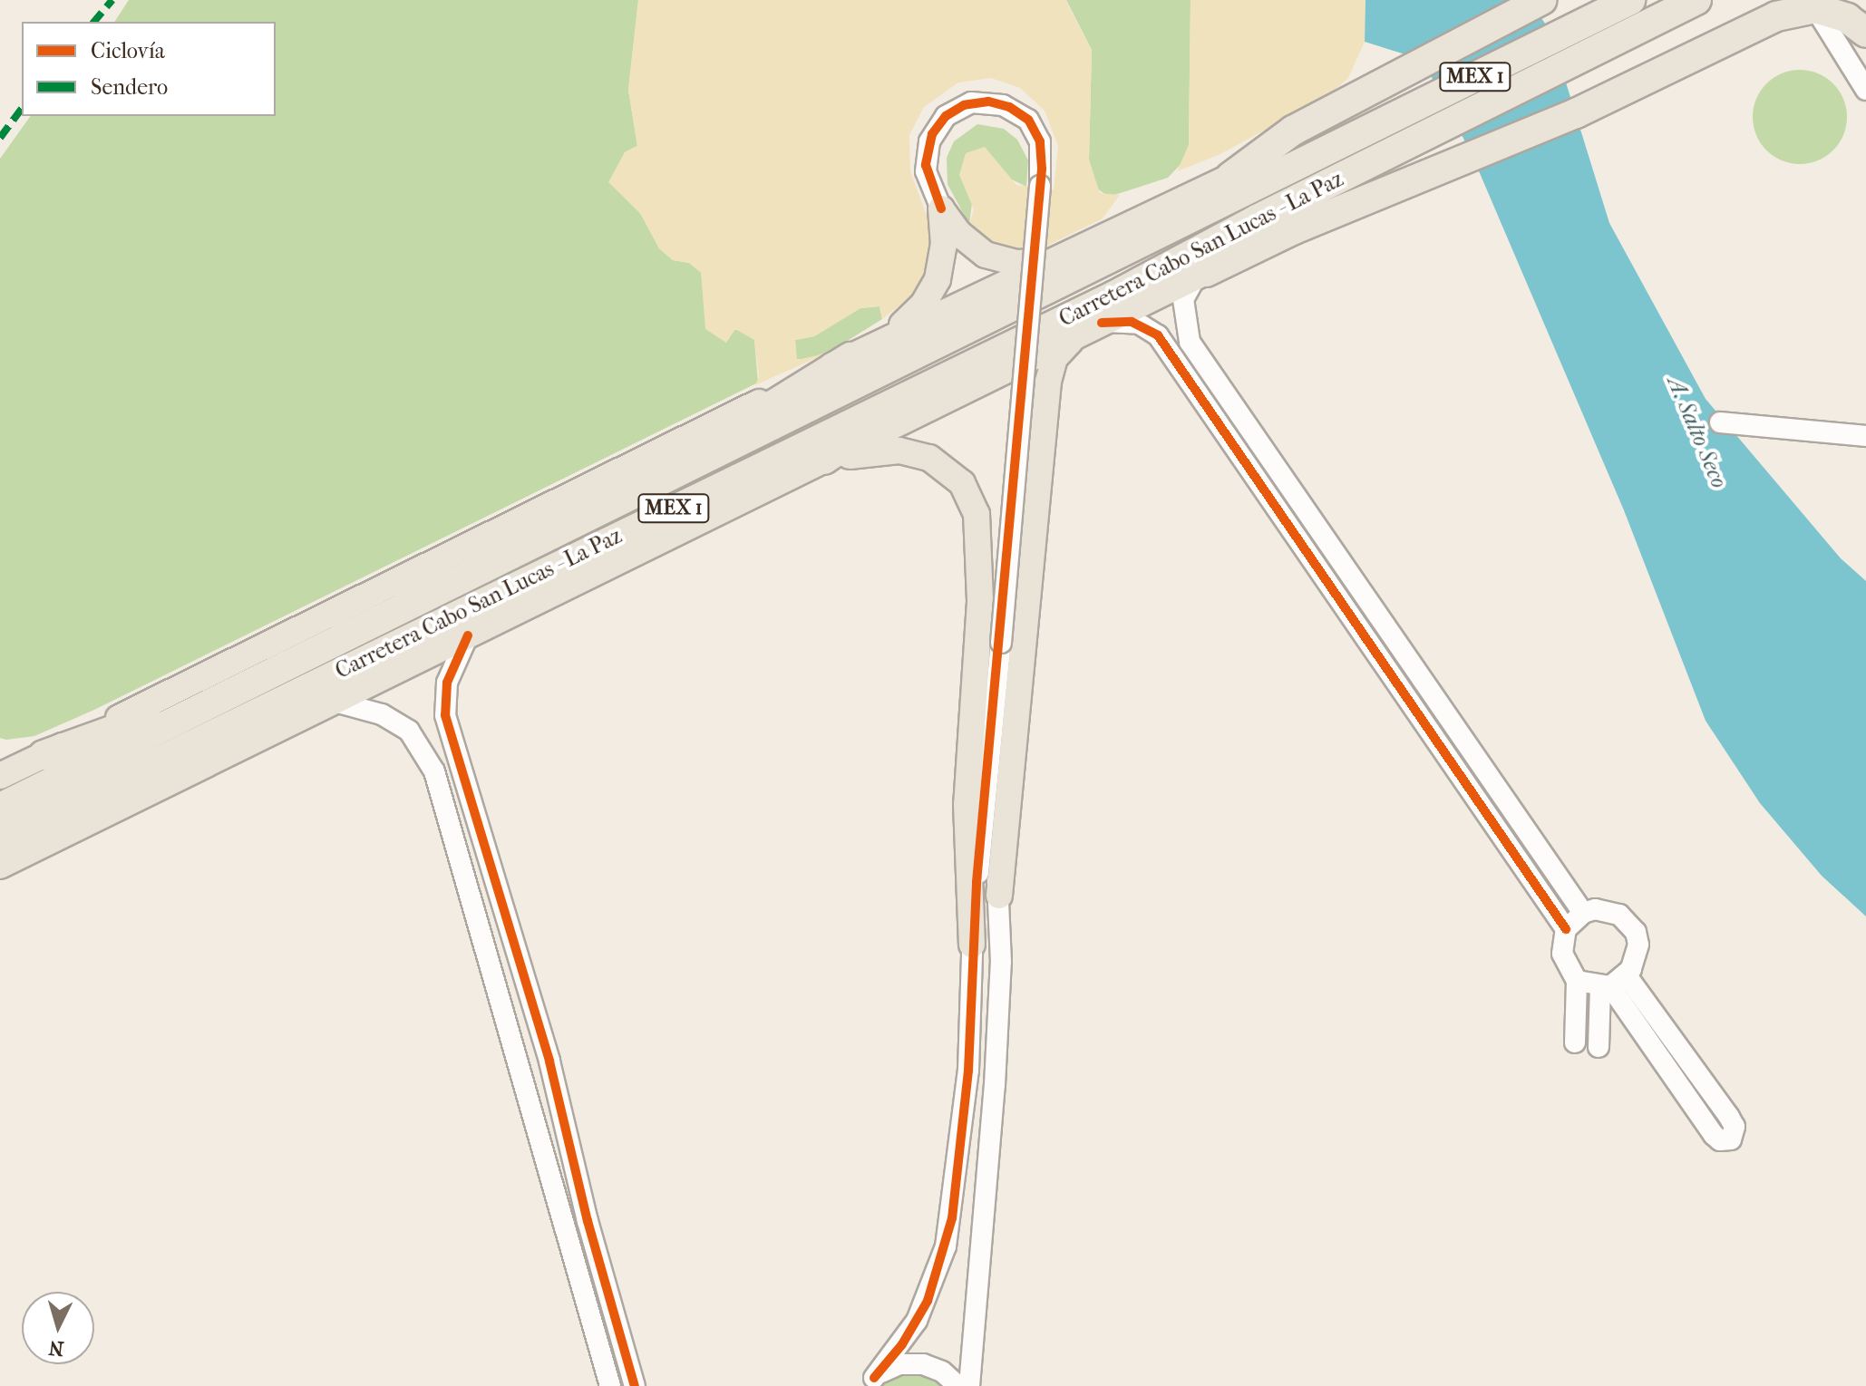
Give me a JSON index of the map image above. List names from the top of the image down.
{
  "streets": {
    "highway": ["MEX 1", "Carretera Cabo San Lucas - La Paz"]
  },
  "crossings": [
    ["MEX 1", "Carretera Cabo San Lucas - La Paz"]
  ],
  "water": ["A. Salto Seco"],
  "legend": ["Ciclovía", "Sendero"],
  "north": "bottom"
}
